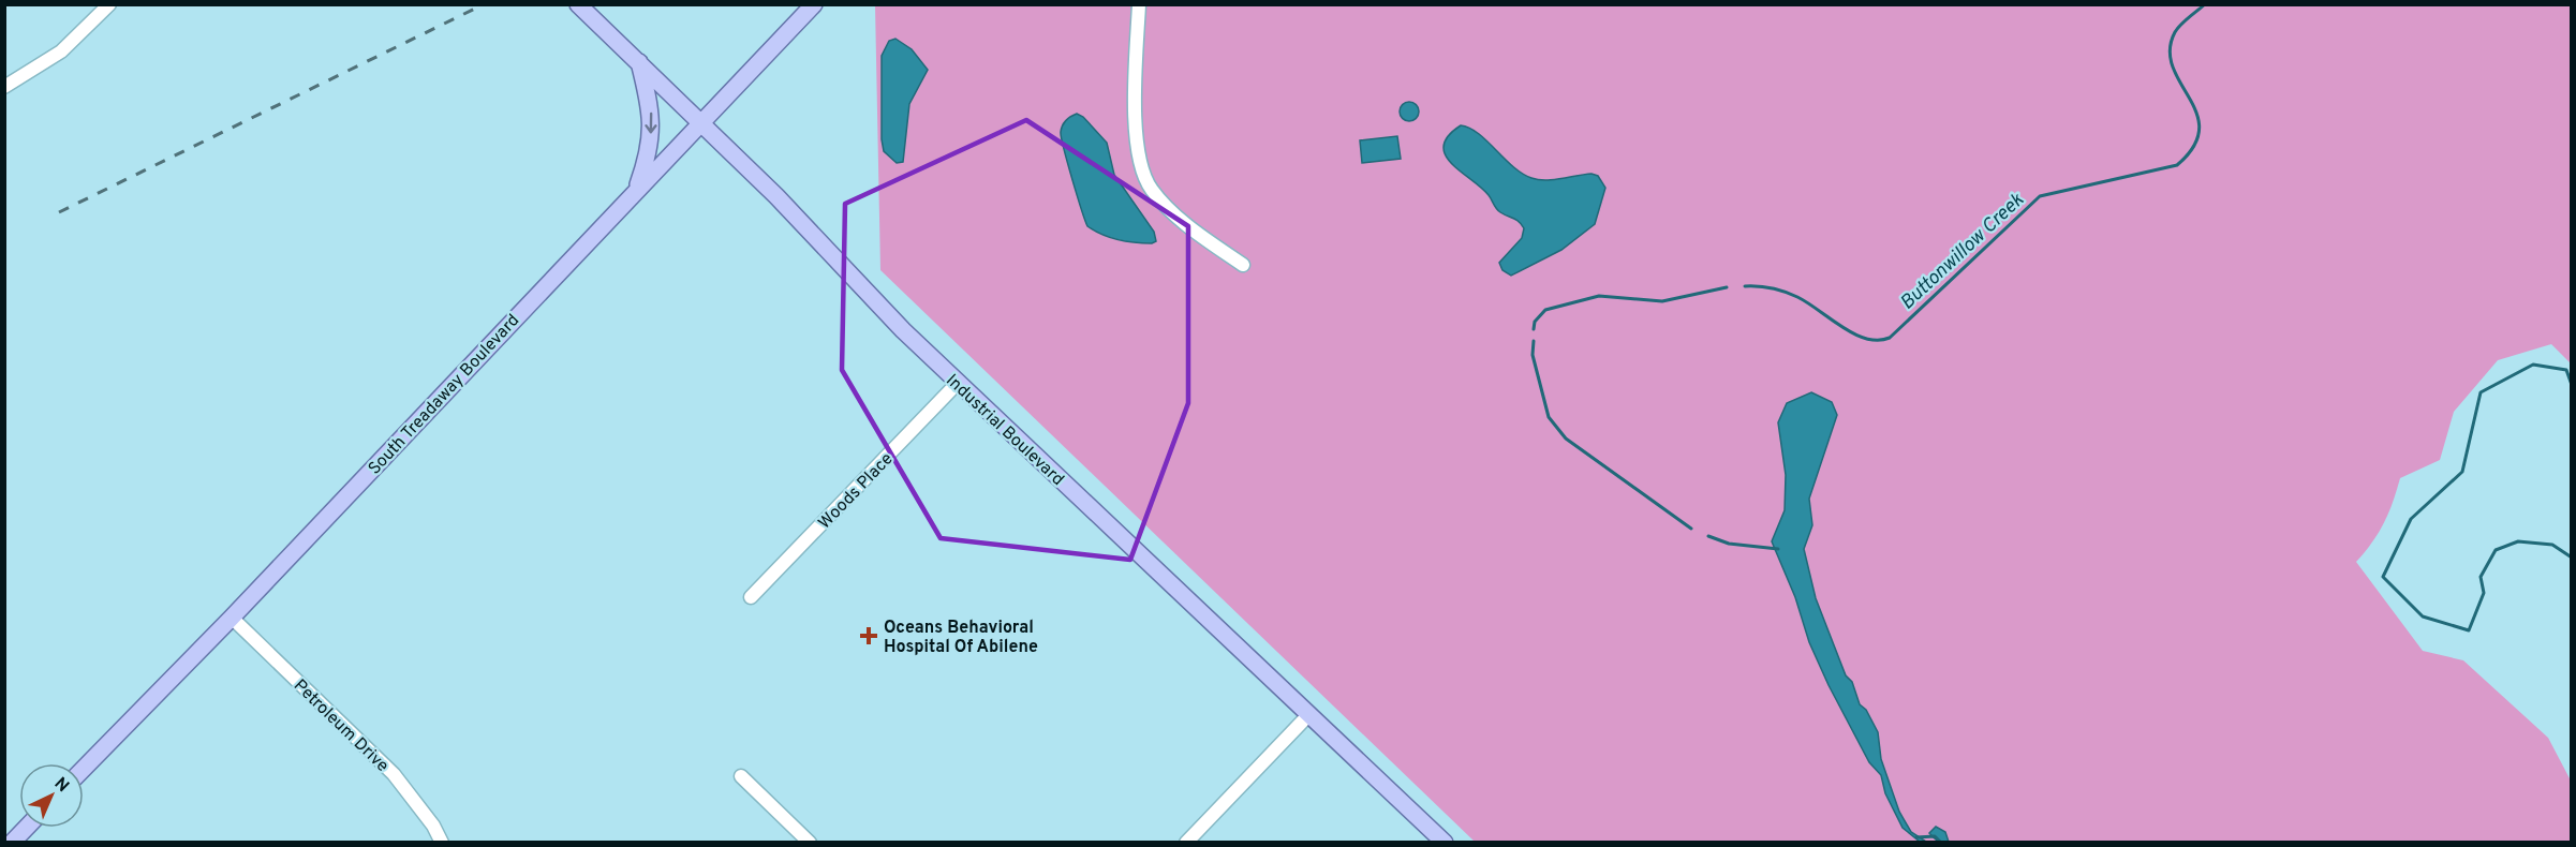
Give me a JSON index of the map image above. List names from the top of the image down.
{
  "streets": {
    "main road": ["South Treadaway Boulevard", "Industrial Boulevard"],
    "street": ["Woods Place", "Petroleum Drive"]
  },
  "crossings": [
    ["South Treadaway Boulevard", "Industrial Boulevard"],
    ["South Treadaway Boulevard", "Petroleum Drive"],
    ["Industrial Boulevard", "Woods Place"]
  ],
  "water": ["Buttonwillow Creek"],
  "places": {
    "health": ["Oceans Behavioral Hospital Of Abilene"]
  },
  "north": "top right"
}
